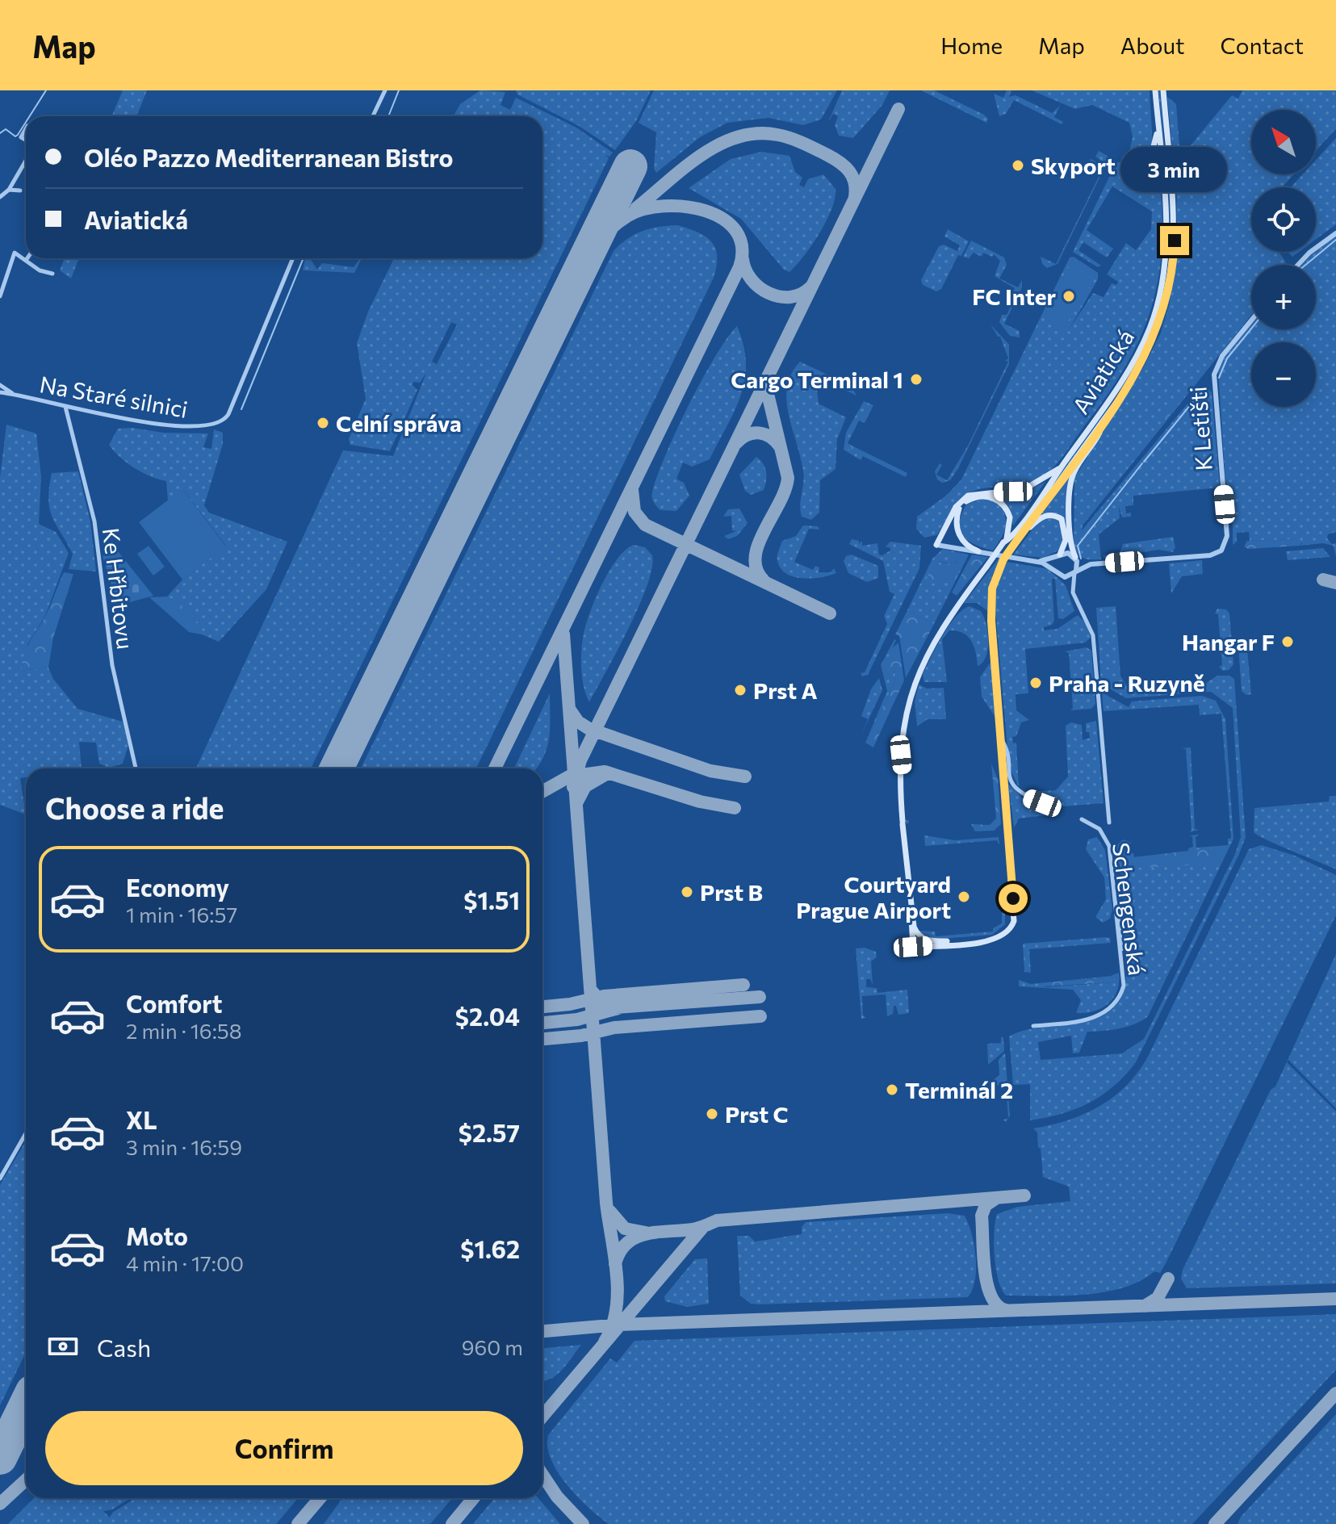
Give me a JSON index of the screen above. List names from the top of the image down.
{
  "streets": {
    "main road": ["Aviatická"],
    "street": [
      "Na Staré silnici",
      "K Letišti",
      "Ke Hřbitovu",
      "Schengenská"
    ]
  },
  "crossings": [
    ["Na Staré silnici", "Ke Hřbitovu"]
  ],
  "places": [
    "Skyport",
    "FC Inter",
    "Cargo Terminal 1",
    "Celní správa",
    "Hangar F",
    "Praha - Ruzyně",
    "Prst A",
    "Prst B",
    "Courtyard Prague Airport",
    "Terminál 2",
    "Prst C"
  ],
  "north": "top left",
  "page": {
    "header": "Map",
    "nav": [
      "Home",
      "Map",
      "About",
      "Contact"
    ],
    "map_buttons": ["+", "−"],
    "banner": ["Oléo Pazzo Mediterranean Bistro", "Aviatická"],
    "bubble": "3 min",
    "heading": "Choose a ride",
    "list": [
      {
        "name": "Economy",
        "note": "1 min · 16:57",
        "value": "$1.51"
      },
      {
        "name": "Comfort",
        "note": "2 min · 16:58",
        "value": "$2.04"
      },
      {
        "name": "XL",
        "note": "3 min · 16:59",
        "value": "$2.57"
      },
      {
        "name": "Moto",
        "note": "4 min · 17:00",
        "value": "$1.62"
      }
    ],
    "pay": ["Cash", "960 m"],
    "buttons": "Confirm"
  }
}
